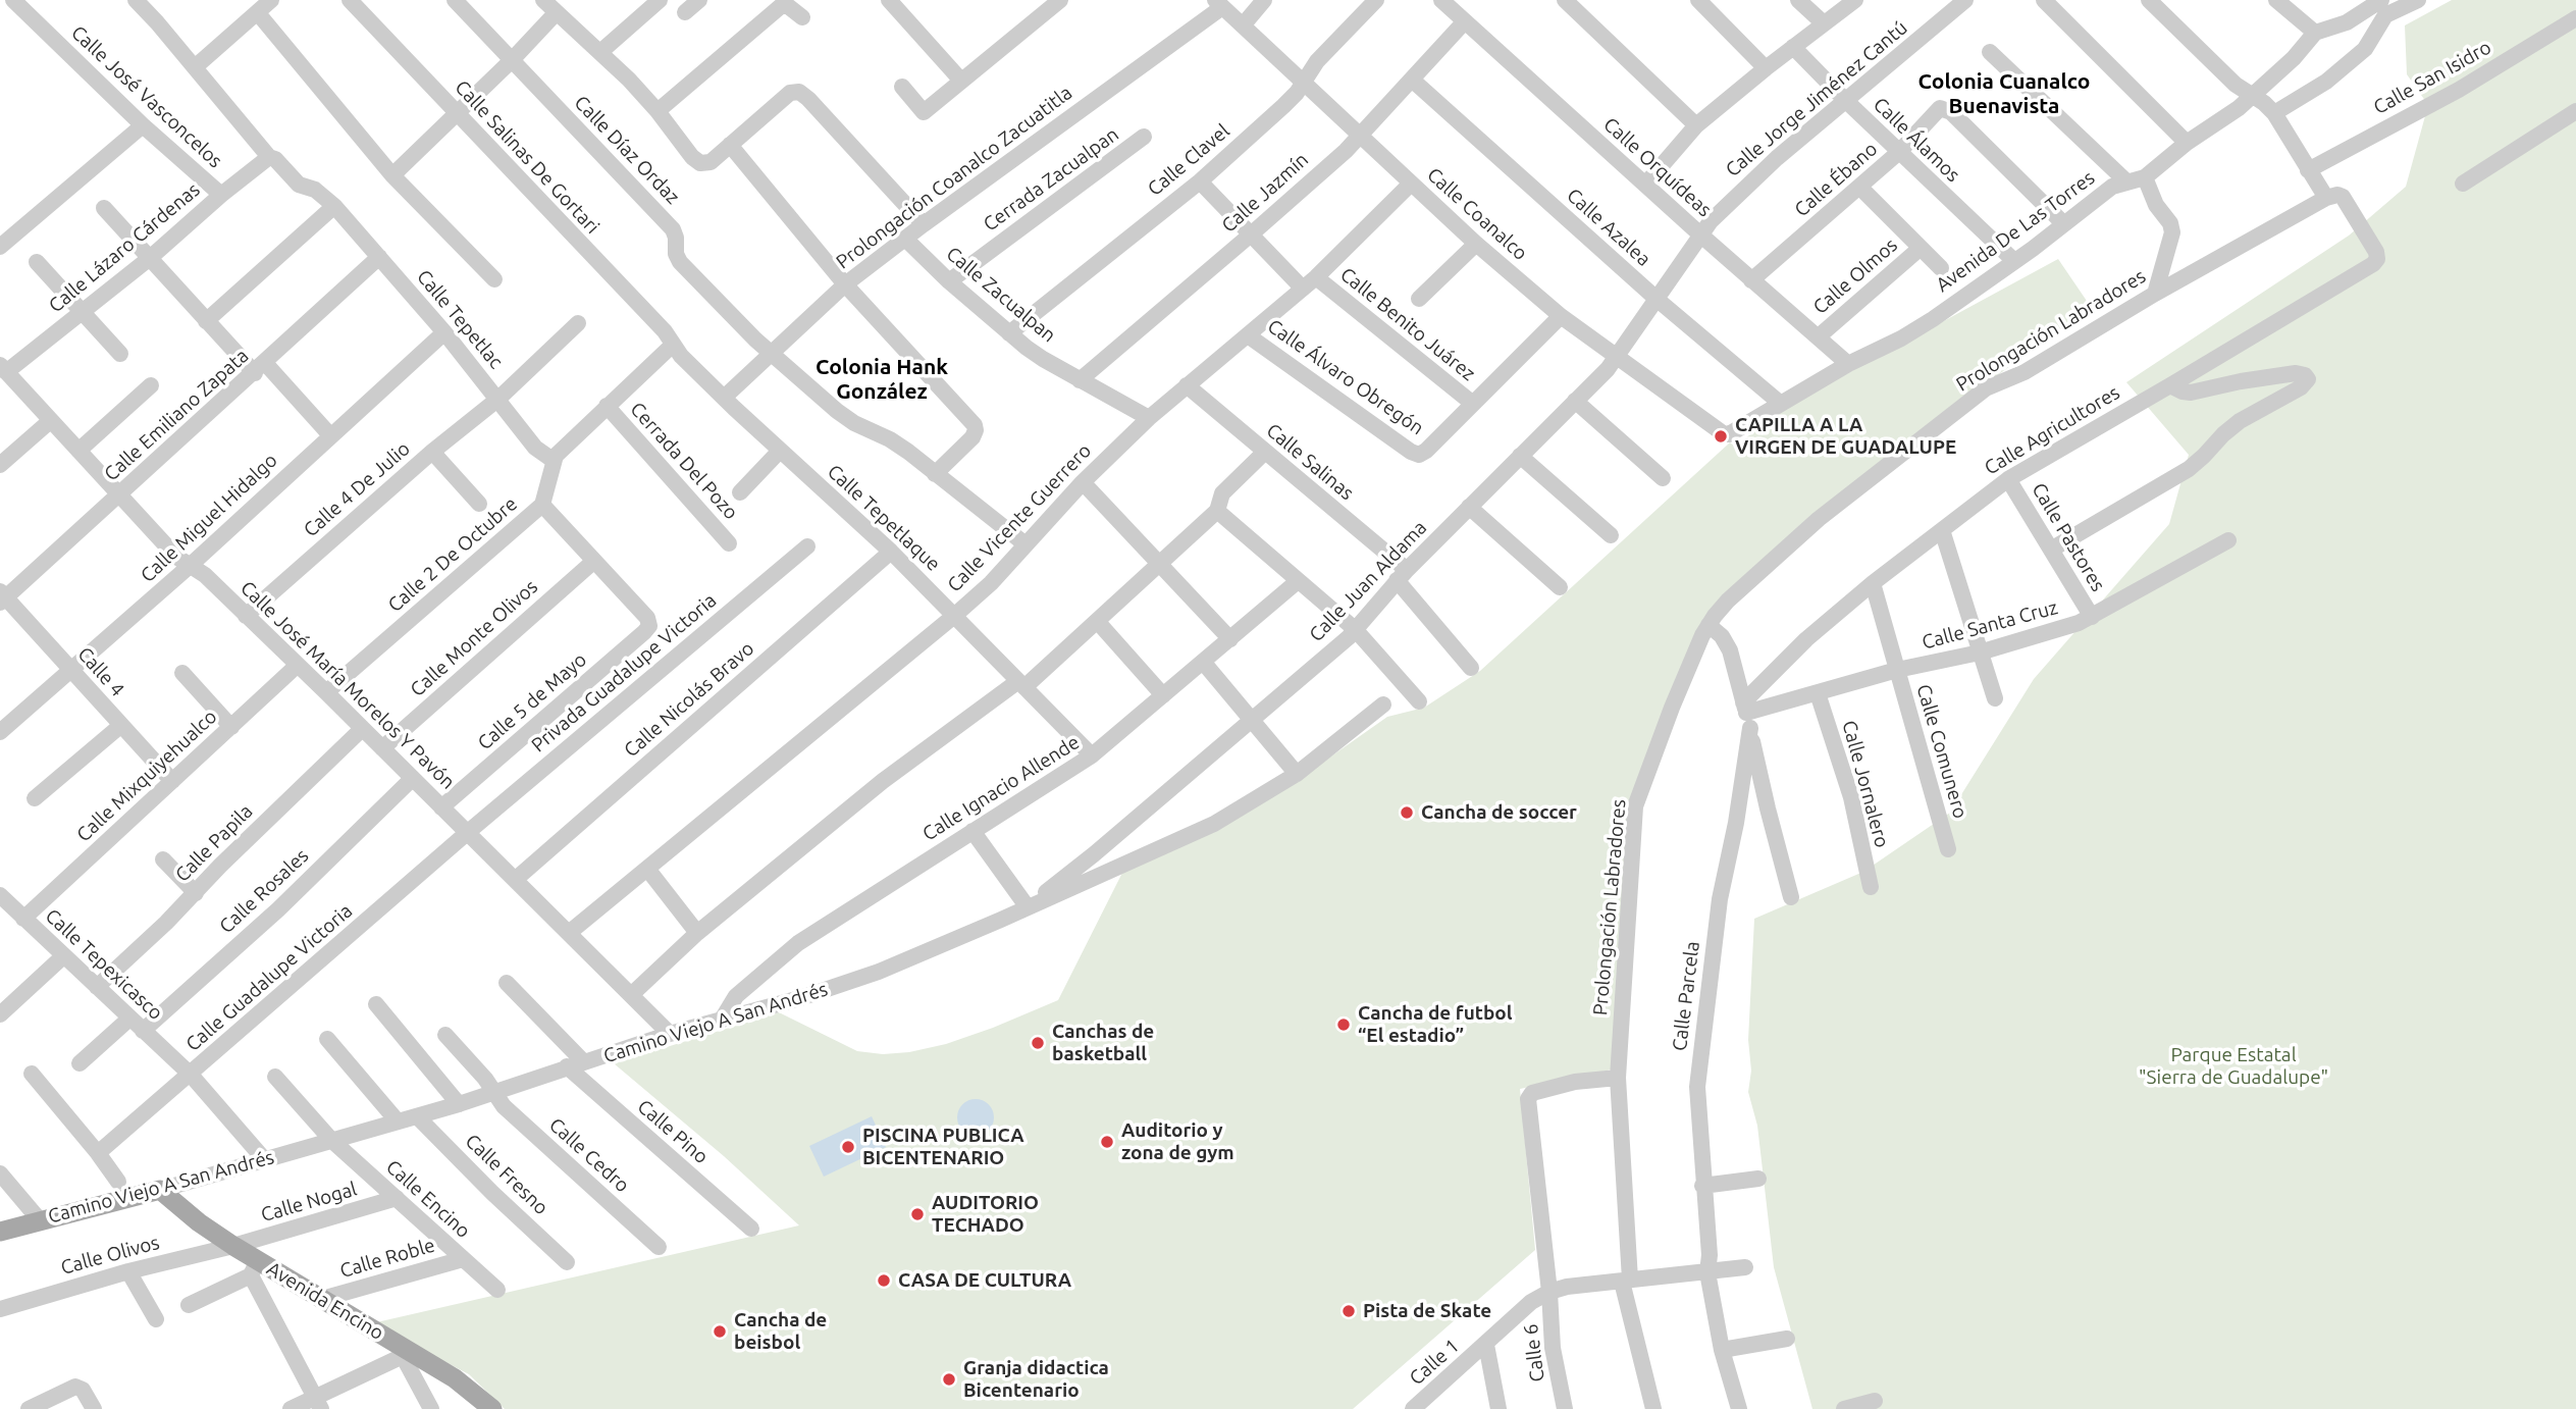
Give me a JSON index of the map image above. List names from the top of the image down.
{
  "streets": {
    "main road": ["Camino Viejo A San Andrés", "Avenida Encino"],
    "street": [
      "Calle San Isidro",
      "Calle José Vasconcelos",
      "Calle Jorge Jiménez Cantú",
      "Calle Álamos",
      "Calle Díaz Ordaz",
      "Calle Salinas De Gortari",
      "Calle Clavel",
      "Calle Orquídeas",
      "Prolongación Coanalco Zacuatitla",
      "Cerrada Zacualpan",
      "Calle Ébano",
      "Calle Jazmín",
      "Calle Coanalco",
      "Calle Azalea",
      "Avenida De Las Torres",
      "Calle Lázaro Cárdenas",
      "Calle Olmos",
      "Calle Zacualpan",
      "Calle Tepetlac",
      "Calle Benito Juárez",
      "Prolongación Labradores",
      "Calle Álvaro Obregón",
      "Calle Emiliano Zapata",
      "Calle Agricultores",
      "Cerrada Del Pozo",
      "Calle Salinas",
      "Calle 4 De Julio",
      "Calle Miguel Hidalgo",
      "Calle Tepetlaque",
      "Calle Vicente Guerrero",
      "Calle Pastores",
      "Calle 2 De Octubre",
      "Calle Juan Aldama",
      "Calle Santa Cruz",
      "Calle Monte Olivos",
      "Calle 4",
      "Privada Guadalupe Victoria",
      "Calle José María Morelos Y Pavón",
      "Calle Nicolás Bravo",
      "Calle 5 de Mayo",
      "Calle Comunero",
      "Calle Mixquiyehualco",
      "Calle Jornalero",
      "Calle Ignacio Allende",
      "Calle Papila",
      "Calle Rosales",
      "Calle Tepexicasco",
      "Calle Guadalupe Victoria",
      "Calle Parcela",
      "Calle Pino",
      "Calle Cedro",
      "Calle Fresno",
      "Calle Encino",
      "Calle Nogal",
      "Calle Olivos",
      "Calle Roble",
      "Calle 6",
      "Calle 1"
    ]
  },
  "crossings": [
    ["Calle José Vasconcelos", "Calle Lázaro Cárdenas"],
    ["Calle Jorge Jiménez Cantú", "Calle Álamos"],
    ["Calle Jorge Jiménez Cantú", "Calle Orquídeas"],
    ["Calle Jorge Jiménez Cantú", "Calle Juan Aldama"],
    ["Calle Álamos", "Calle Ébano"],
    ["Calle Álamos", "Avenida De Las Torres"],
    ["Calle Díaz Ordaz", "Prolongación Coanalco Zacuatitla"],
    ["Calle Díaz Ordaz", "Calle Vicente Guerrero"],
    ["Calle Salinas De Gortari", "Calle Tepetlaque"],
    ["Calle Clavel", "Calle Coanalco"],
    ["Calle Clavel", "Calle Zacualpan"],
    ["Calle Orquídeas", "Calle Ébano"],
    ["Calle Orquídeas", "Calle Jazmín"],
    ["Calle Orquídeas", "Avenida De Las Torres"],
    ["Calle Orquídeas", "Calle Olmos"],
    ["Calle Orquídeas", "Calle Juan Aldama"],
    ["Prolongación Coanalco Zacuatitla", "Calle Coanalco"],
    ["Prolongación Coanalco Zacuatitla", "Calle Zacualpan"],
    ["Prolongación Coanalco Zacuatitla", "Calle Tepetlaque"],
    ["Cerrada Zacualpan", "Calle Zacualpan"],
    ["Calle Ébano", "Avenida De Las Torres"],
    ["Calle Jazmín", "Calle Coanalco"],
    ["Calle Jazmín", "Calle Azalea"],
    ["Calle Jazmín", "Calle Zacualpan"],
    ["Calle Coanalco", "Avenida De Las Torres"],
    ["Calle Coanalco", "Calle Vicente Guerrero"],
    ["Calle Coanalco", "Calle Juan Aldama"],
    ["Calle Azalea", "Avenida De Las Torres"],
    ["Calle Azalea", "Calle Juan Aldama"],
    ["Calle Lázaro Cárdenas", "Calle Tepetlac"],
    ["Calle Lázaro Cárdenas", "Calle José María Morelos Y Pavón"],
    ["Calle Zacualpan", "Calle Vicente Guerrero"],
    ["Calle Tepetlac", "Calle Emiliano Zapata"],
    ["Calle Tepetlac", "Calle 4 De Julio"],
    ["Calle Tepetlac", "Calle Miguel Hidalgo"],
    ["Calle Tepetlac", "Calle 2 De Octubre"],
    ["Calle Benito Juárez", "Calle Álvaro Obregón"],
    ["Calle Benito Juárez", "Calle Vicente Guerrero"],
    ["Prolongación Labradores", "Calle Agricultores"],
    ["Calle Álvaro Obregón", "Calle Vicente Guerrero"],
    ["Calle Emiliano Zapata", "Calle 4"],
    ["Calle Emiliano Zapata", "Calle José María Morelos Y Pavón"],
    ["Calle Agricultores", "Calle Pastores"],
    ["Calle Agricultores", "Calle Santa Cruz"],
    ["Calle Agricultores", "Calle Comunero"],
    ["Calle Agricultores", "Calle Parcela"],
    ["Calle Salinas", "Calle Vicente Guerrero"],
    ["Calle Salinas", "Calle Juan Aldama"],
    ["Calle 4 De Julio", "Calle José María Morelos Y Pavón"],
    ["Calle Miguel Hidalgo", "Calle 4"],
    ["Calle Miguel Hidalgo", "Calle José María Morelos Y Pavón"],
    ["Calle Tepetlaque", "Calle Vicente Guerrero"],
    ["Calle Tepetlaque", "Calle Nicolás Bravo"],
    ["Calle Tepetlaque", "Calle Ignacio Allende"],
    ["Calle Vicente Guerrero", "Calle José María Morelos Y Pavón"],
    ["Calle Pastores", "Calle Santa Cruz"],
    ["Calle 2 De Octubre", "Calle José María Morelos Y Pavón"],
    ["Calle Juan Aldama", "Camino Viejo A San Andrés"],
    ["Calle Santa Cruz", "Calle Comunero"],
    ["Calle Santa Cruz", "Calle Jornalero"],
    ["Calle Santa Cruz", "Calle Parcela"],
    ["Calle Monte Olivos", "Calle José María Morelos Y Pavón"],
    ["Calle Monte Olivos", "Calle 5 de Mayo"],
    ["Calle 4", "Calle Mixquiyehualco"],
    ["Privada Guadalupe Victoria", "Calle José María Morelos Y Pavón"],
    ["Privada Guadalupe Victoria", "Calle Guadalupe Victoria"],
    ["Calle José María Morelos Y Pavón", "Calle Nicolás Bravo"],
    ["Calle José María Morelos Y Pavón", "Calle 5 de Mayo"],
    ["Calle José María Morelos Y Pavón", "Calle Mixquiyehualco"],
    ["Calle José María Morelos Y Pavón", "Calle Papila"],
    ["Calle José María Morelos Y Pavón", "Calle Rosales"],
    ["Calle José María Morelos Y Pavón", "Calle Guadalupe Victoria"],
    ["Calle José María Morelos Y Pavón", "Camino Viejo A San Andrés"],
    ["Calle Mixquiyehualco", "Calle Tepexicasco"],
    ["Calle Ignacio Allende", "Camino Viejo A San Andrés"],
    ["Calle Papila", "Calle Tepexicasco"],
    ["Calle Rosales", "Calle Tepexicasco"],
    ["Calle Tepexicasco", "Calle Guadalupe Victoria"],
    ["Calle Tepexicasco", "Camino Viejo A San Andrés"],
    ["Camino Viejo A San Andrés", "Calle Pino"],
    ["Camino Viejo A San Andrés", "Calle Cedro"],
    ["Camino Viejo A San Andrés", "Calle Fresno"],
    ["Camino Viejo A San Andrés", "Calle Encino"],
    ["Camino Viejo A San Andrés", "Avenida Encino"],
    ["Calle Encino", "Calle Nogal"],
    ["Calle Encino", "Calle Roble"],
    ["Calle Nogal", "Calle Olivos"],
    ["Calle Nogal", "Avenida Encino"],
    ["Calle Olivos", "Avenida Encino"],
    ["Calle Roble", "Avenida Encino"],
    ["Calle 6", "Calle 1"]
  ],
  "districts": ["Colonia Cuanalco Buenavista", "Colonia Hank González"],
  "parks": ["Parque Estatal \"Sierra de Guadalupe\""],
  "places": [
    "CAPILLA A LA VIRGEN DE GUADALUPE",
    "Cancha de soccer",
    "Cancha de futbol “El estadio”",
    "Canchas de basketball",
    "Auditorio y zona de gym",
    "PISCINA PUBLICA BICENTENARIO",
    "AUDITORIO TECHADO",
    "CASA DE CULTURA",
    "Pista de Skate",
    "Cancha de beisbol",
    "Granja didactica Bicentenario"
  ]
}
